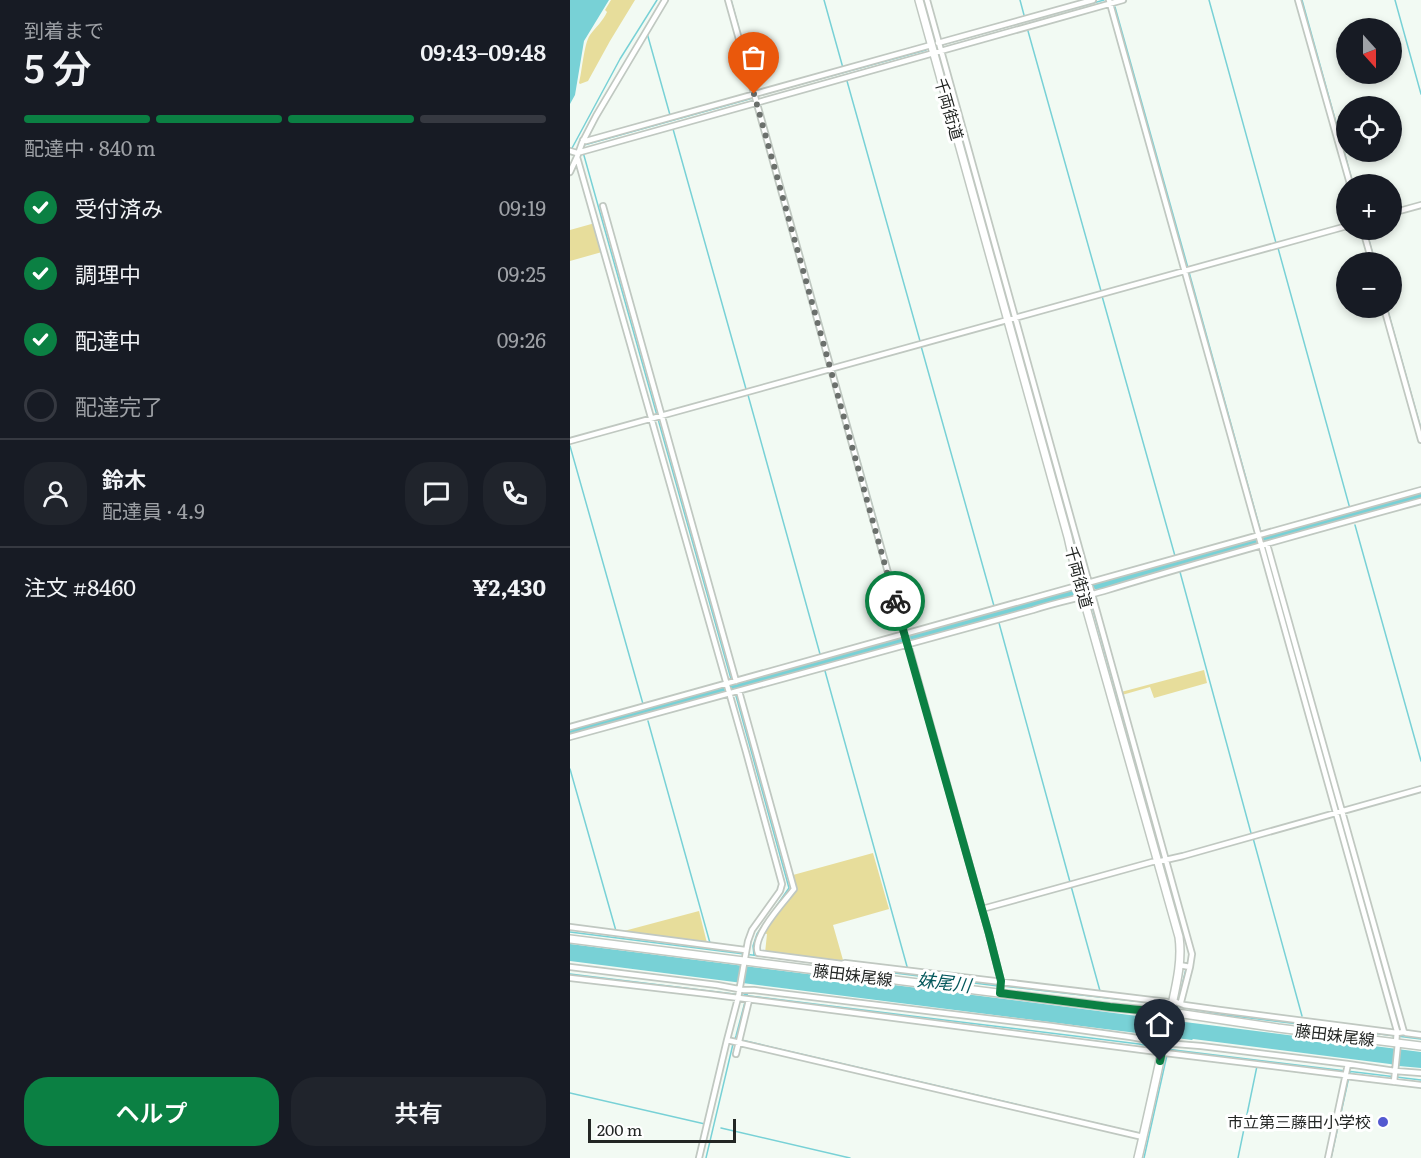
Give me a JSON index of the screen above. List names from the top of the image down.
{
  "streets": {
    "street": ["千両街道", "藤田妹尾線"]
  },
  "crossings": [
    ["千両街道", "藤田妹尾線"]
  ],
  "water": ["妹尾川"],
  "places": ["市立第三藤田小学校"],
  "scale_bar": "200 m",
  "north": "bottom",
  "page": {
    "heading": ["5 分", "到着まで", "09:43–09:48"],
    "panel": [
      "鈴木",
      "配達員 · 4.9",
      "注文 #8460",
      "¥2,430"
    ],
    "map_buttons": ["+", "−"],
    "bar": "配達中 · 840 m",
    "list": [
      ["受付済み", "09:19"],
      ["調理中", "09:25"],
      ["配達中", "09:26"],
      "配達完了"
    ],
    "buttons": ["ヘルプ", "共有"],
    "scale": "200 m"
  }
}
